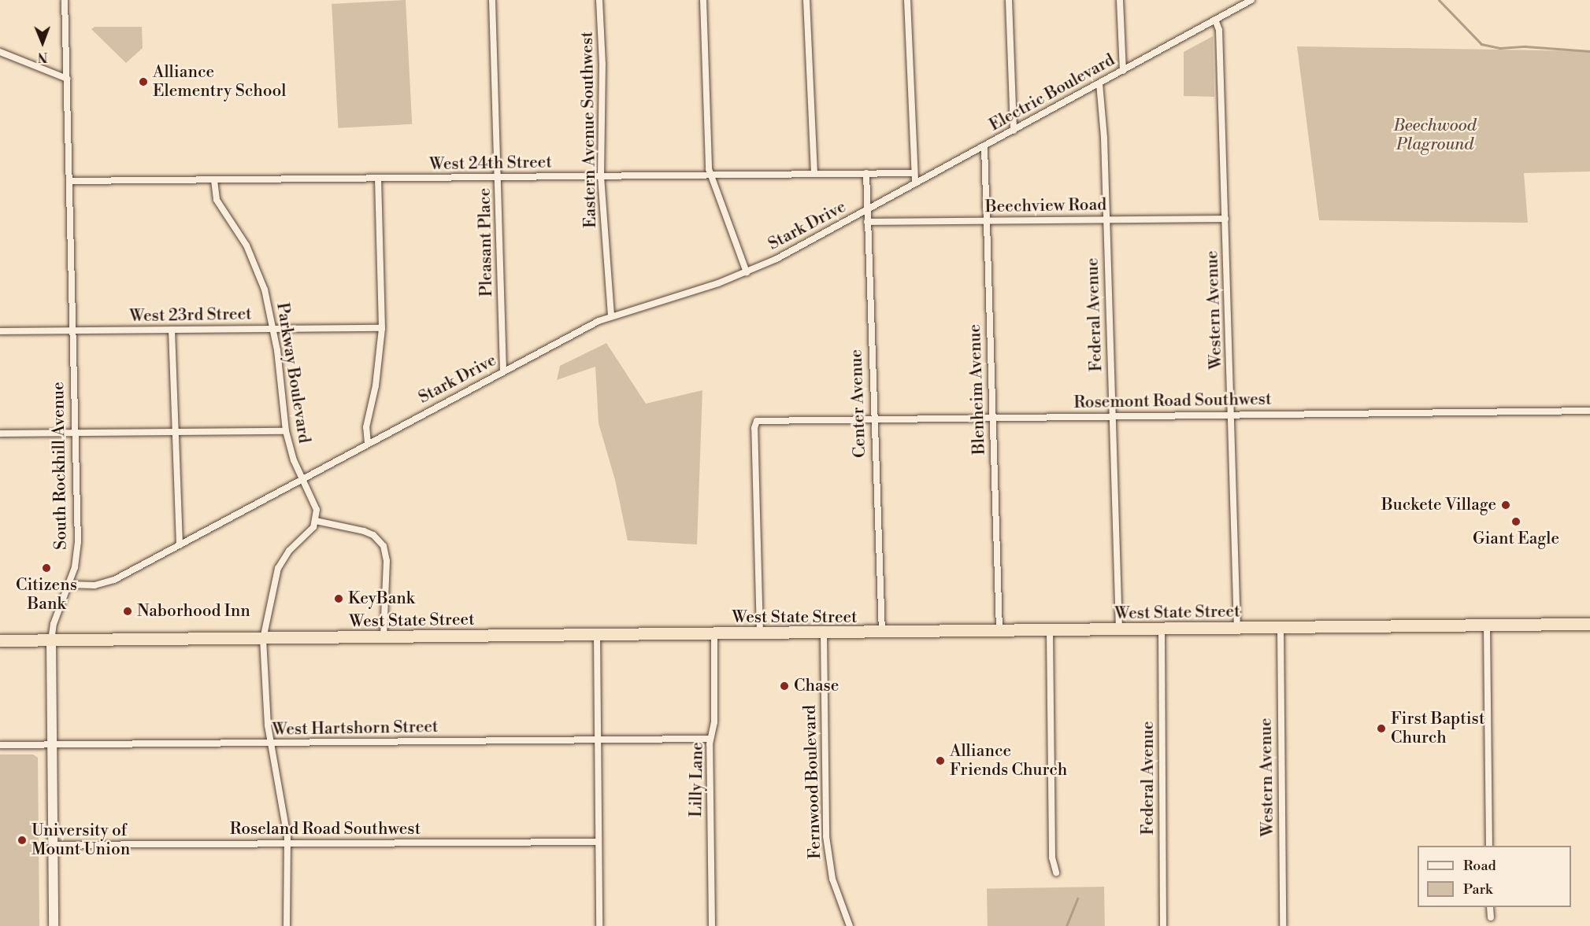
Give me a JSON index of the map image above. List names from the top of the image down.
{
  "streets": {
    "highway": ["West State Street"],
    "street": [
      "Electric Boulevard",
      "Eastern Avenue Southwest",
      "West 24th Street",
      "Beechview Road",
      "Stark Drive",
      "Pleasant Place",
      "Western Avenue",
      "Federal Avenue",
      "West 23rd Street",
      "Parkway Boulevard",
      "Blenheim Avenue",
      "Rosemont Road Southwest",
      "Center Avenue",
      "South Rockhill Avenue",
      "West Hartshorn Street",
      "Lilly Lane",
      "Fernwood Boulevard",
      "Roseland Road Southwest"
    ]
  },
  "crossings": [
    ["Electric Boulevard", "Stark Drive"],
    ["Electric Boulevard", "Western Avenue"],
    ["Electric Boulevard", "Federal Avenue"],
    ["Electric Boulevard", "Blenheim Avenue"],
    ["Electric Boulevard", "Center Avenue"],
    ["Eastern Avenue Southwest", "West 24th Street"],
    ["Eastern Avenue Southwest", "Stark Drive"],
    ["West 24th Street", "Pleasant Place"],
    ["West 24th Street", "Parkway Boulevard"],
    ["West 24th Street", "Center Avenue"],
    ["West 24th Street", "South Rockhill Avenue"],
    ["Beechview Road", "Western Avenue"],
    ["Beechview Road", "Federal Avenue"],
    ["Beechview Road", "Blenheim Avenue"],
    ["Beechview Road", "Center Avenue"],
    ["Stark Drive", "Pleasant Place"],
    ["Stark Drive", "Parkway Boulevard"],
    ["Stark Drive", "Center Avenue"],
    ["Stark Drive", "South Rockhill Avenue"],
    ["Western Avenue", "Rosemont Road Southwest"],
    ["Western Avenue", "West State Street"],
    ["Federal Avenue", "Rosemont Road Southwest"],
    ["Federal Avenue", "West State Street"],
    ["West 23rd Street", "Parkway Boulevard"],
    ["West 23rd Street", "South Rockhill Avenue"],
    ["Blenheim Avenue", "Rosemont Road Southwest"],
    ["Blenheim Avenue", "West State Street"],
    ["Rosemont Road Southwest", "Center Avenue"],
    ["Rosemont Road Southwest", "West State Street"],
    ["Center Avenue", "West State Street"],
    ["South Rockhill Avenue", "West State Street"],
    ["South Rockhill Avenue", "West Hartshorn Street"],
    ["South Rockhill Avenue", "Roseland Road Southwest"],
    ["West State Street", "Lilly Lane"],
    ["West State Street", "Fernwood Boulevard"],
    ["West Hartshorn Street", "Lilly Lane"]
  ],
  "parks": ["Beechwood Plaground"],
  "places": [
    "Alliance Elementry School",
    "Buckete Village",
    "Giant Eagle",
    "Citizens Bank",
    "KeyBank",
    "Naborhood Inn",
    "Chase",
    "First Baptist Church",
    "Alliance Friends Church",
    "University of Mount Union"
  ],
  "legend": ["Road", "Park"],
  "north": "bottom"
}
